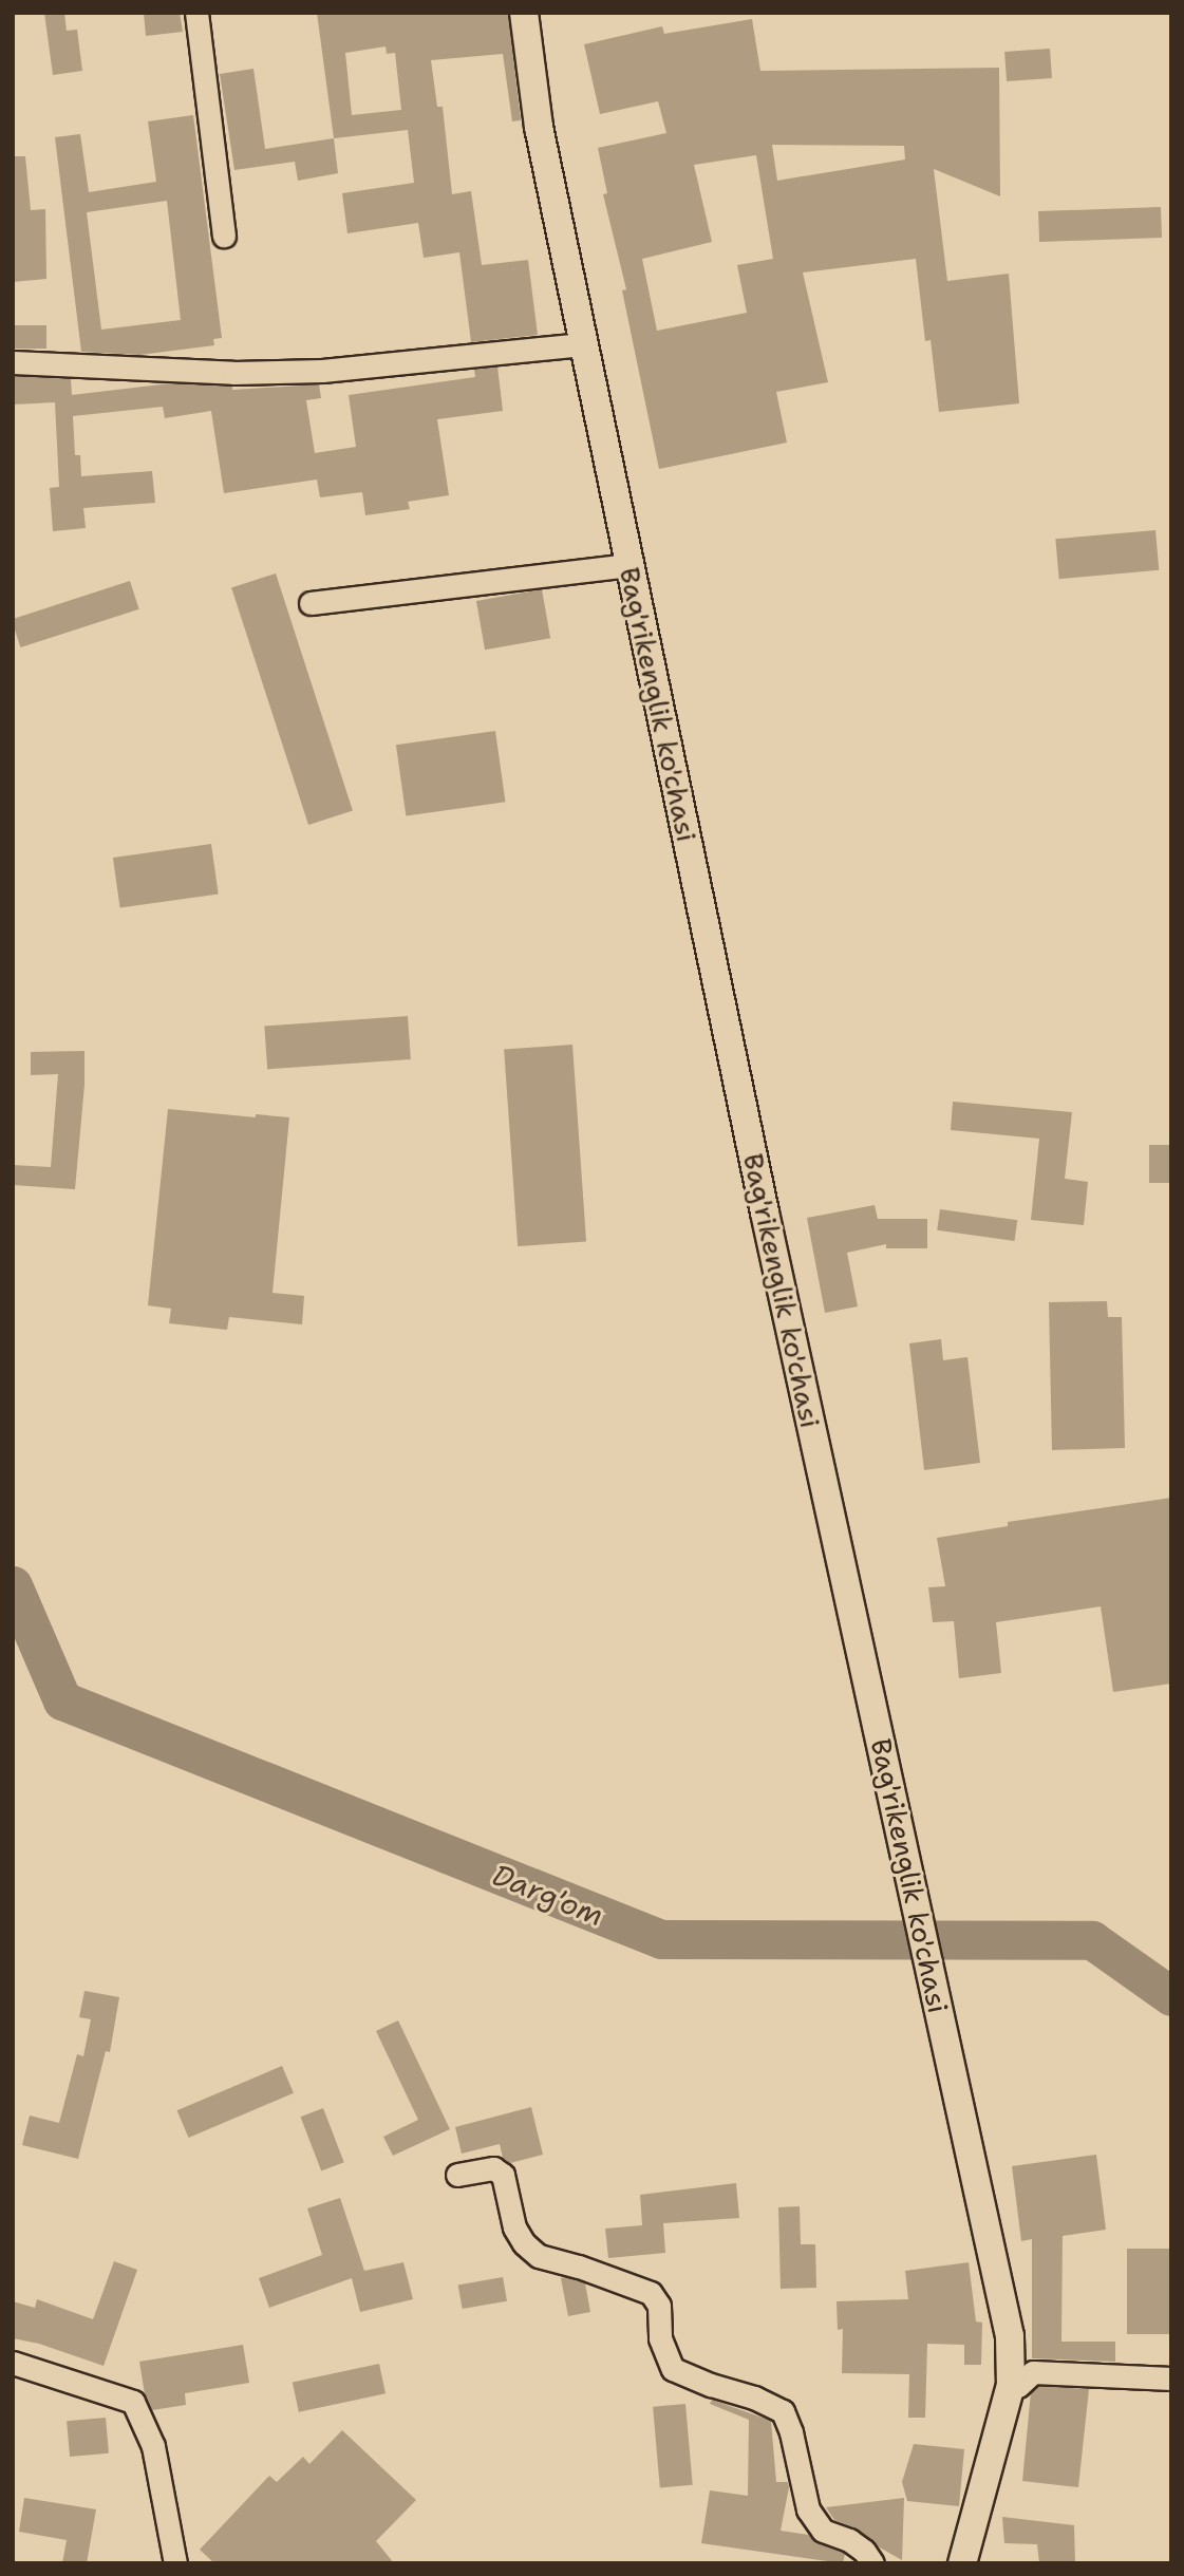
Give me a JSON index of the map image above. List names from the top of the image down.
{
  "streets": {
    "main road": ["Bag'rikenglik ko'chasi"]
  },
  "water": ["Darg'om"]
}
